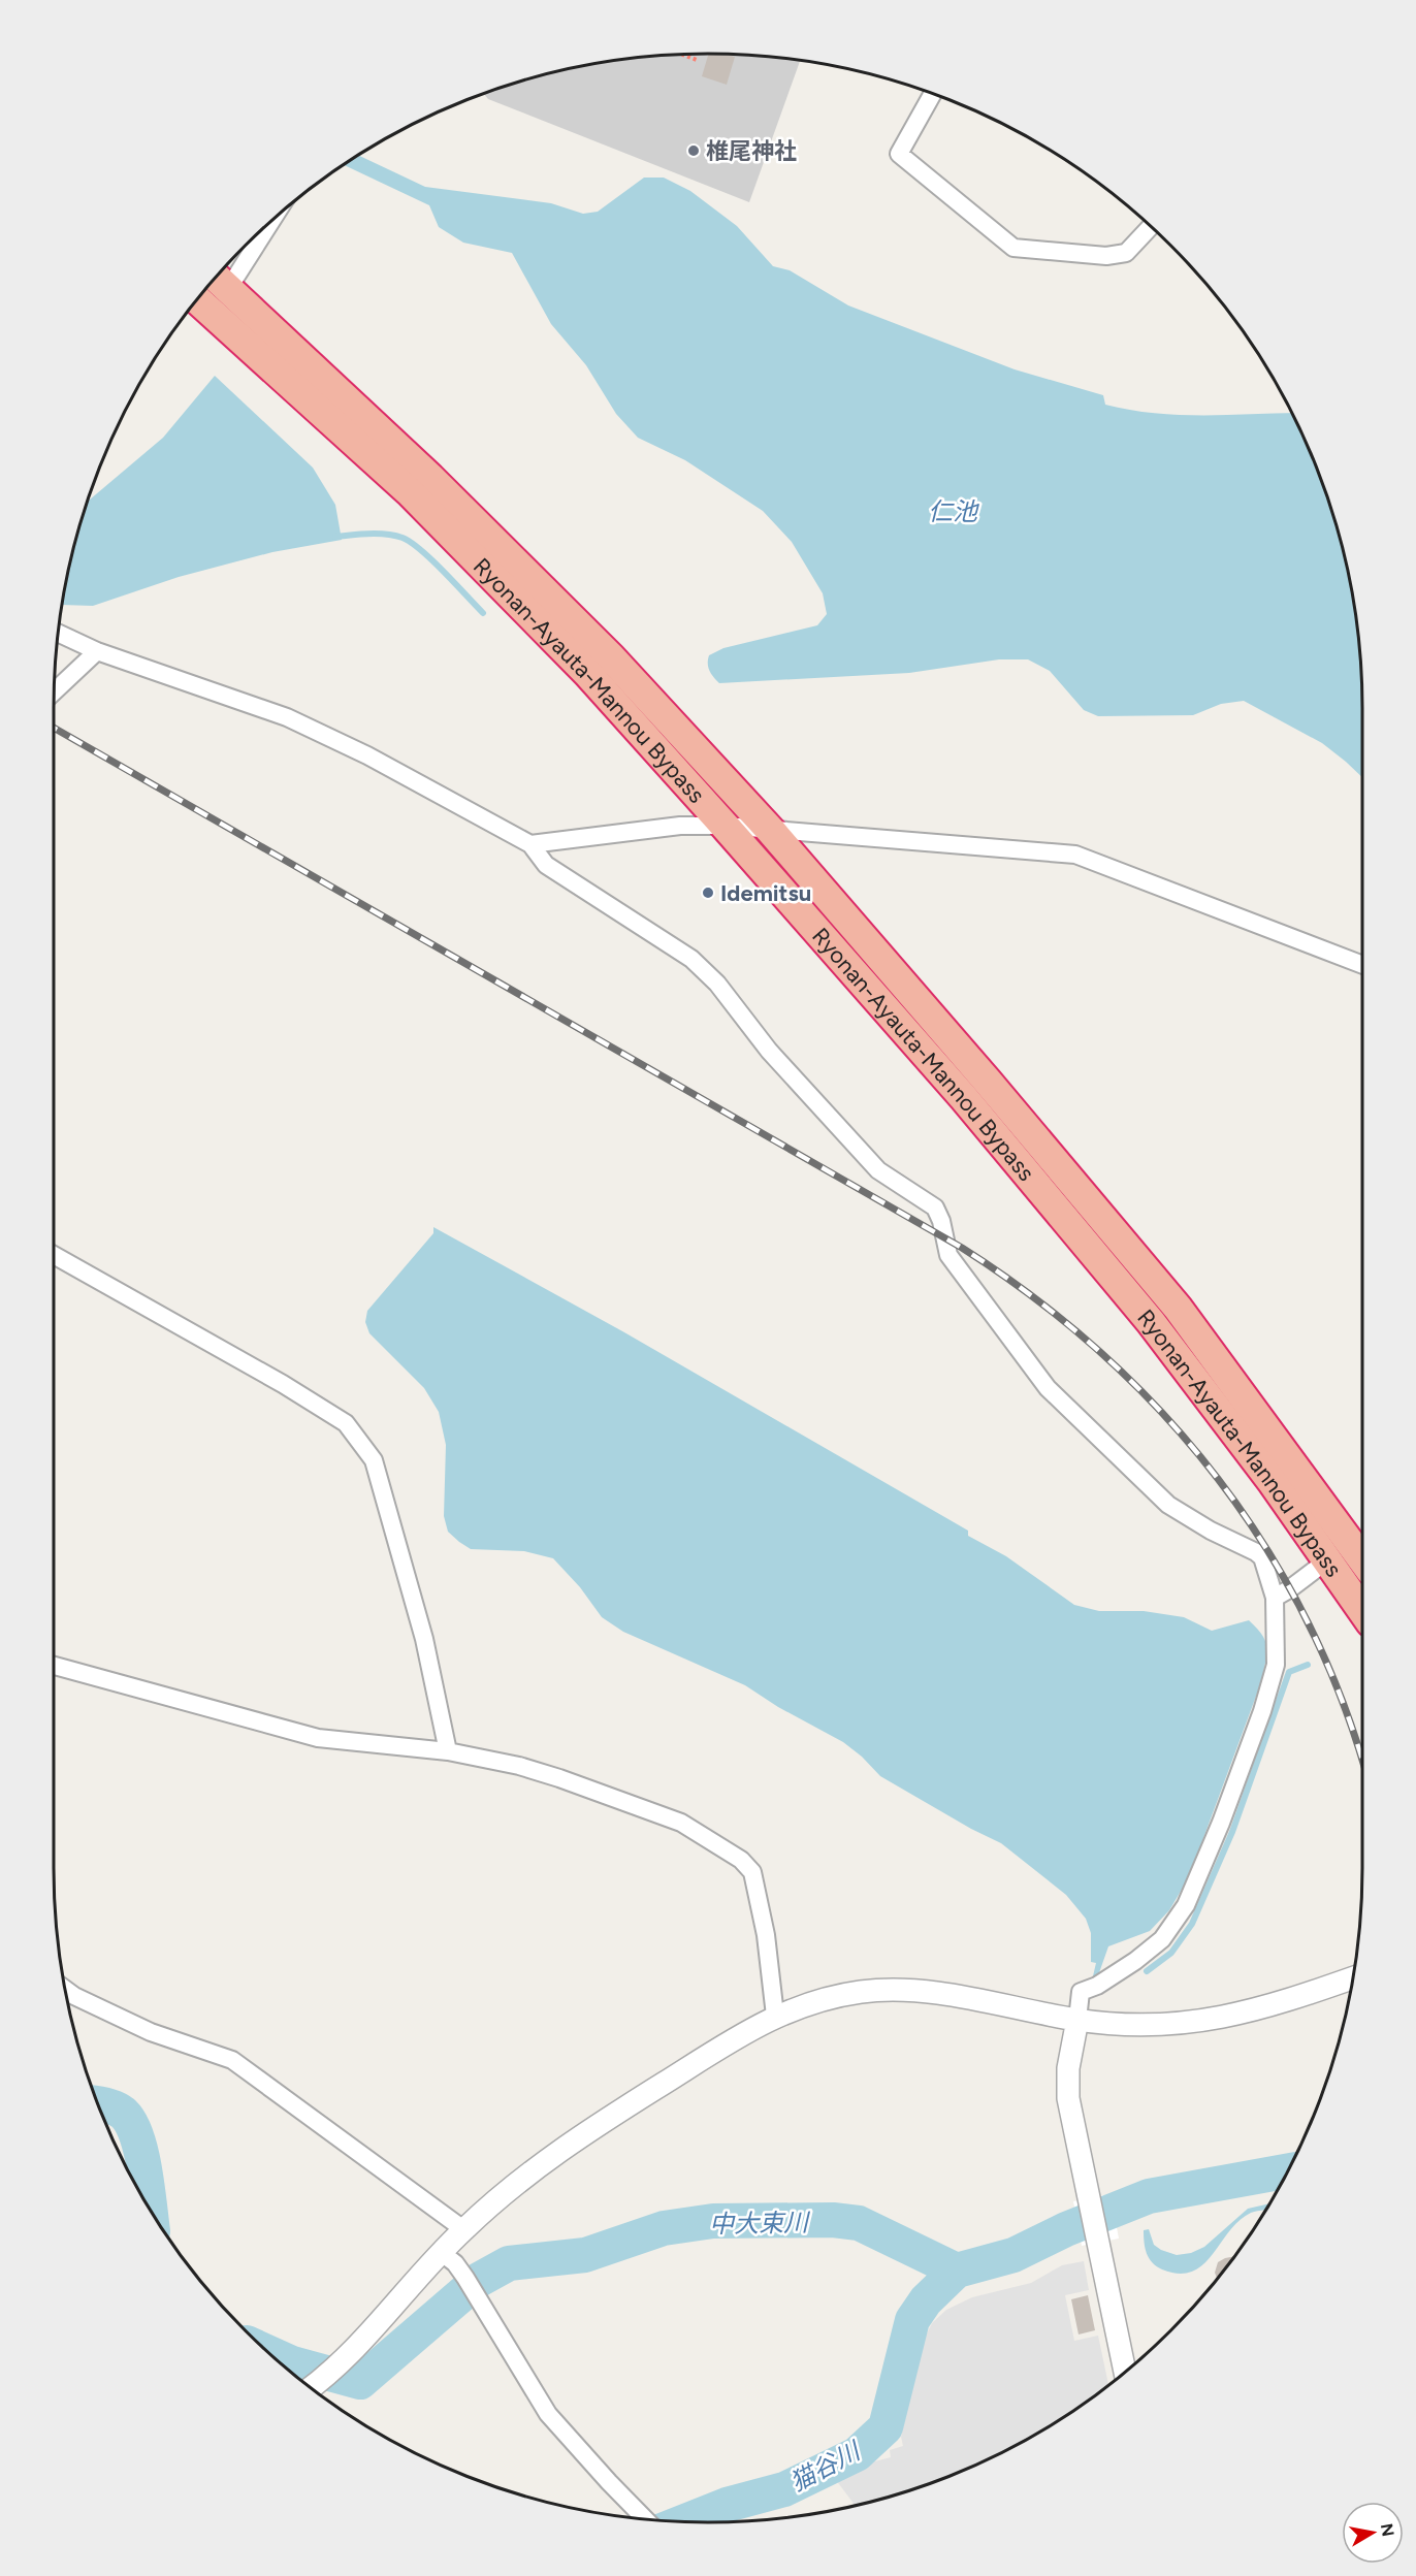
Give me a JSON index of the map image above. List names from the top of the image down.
{
  "streets": {
    "highway": ["Ryonan-Ayauta-Mannou Bypass"]
  },
  "water": ["仁池", "中大束川", "猫谷川"],
  "places": ["椎尾神社", "Idemitsu"],
  "north": "right"
}
